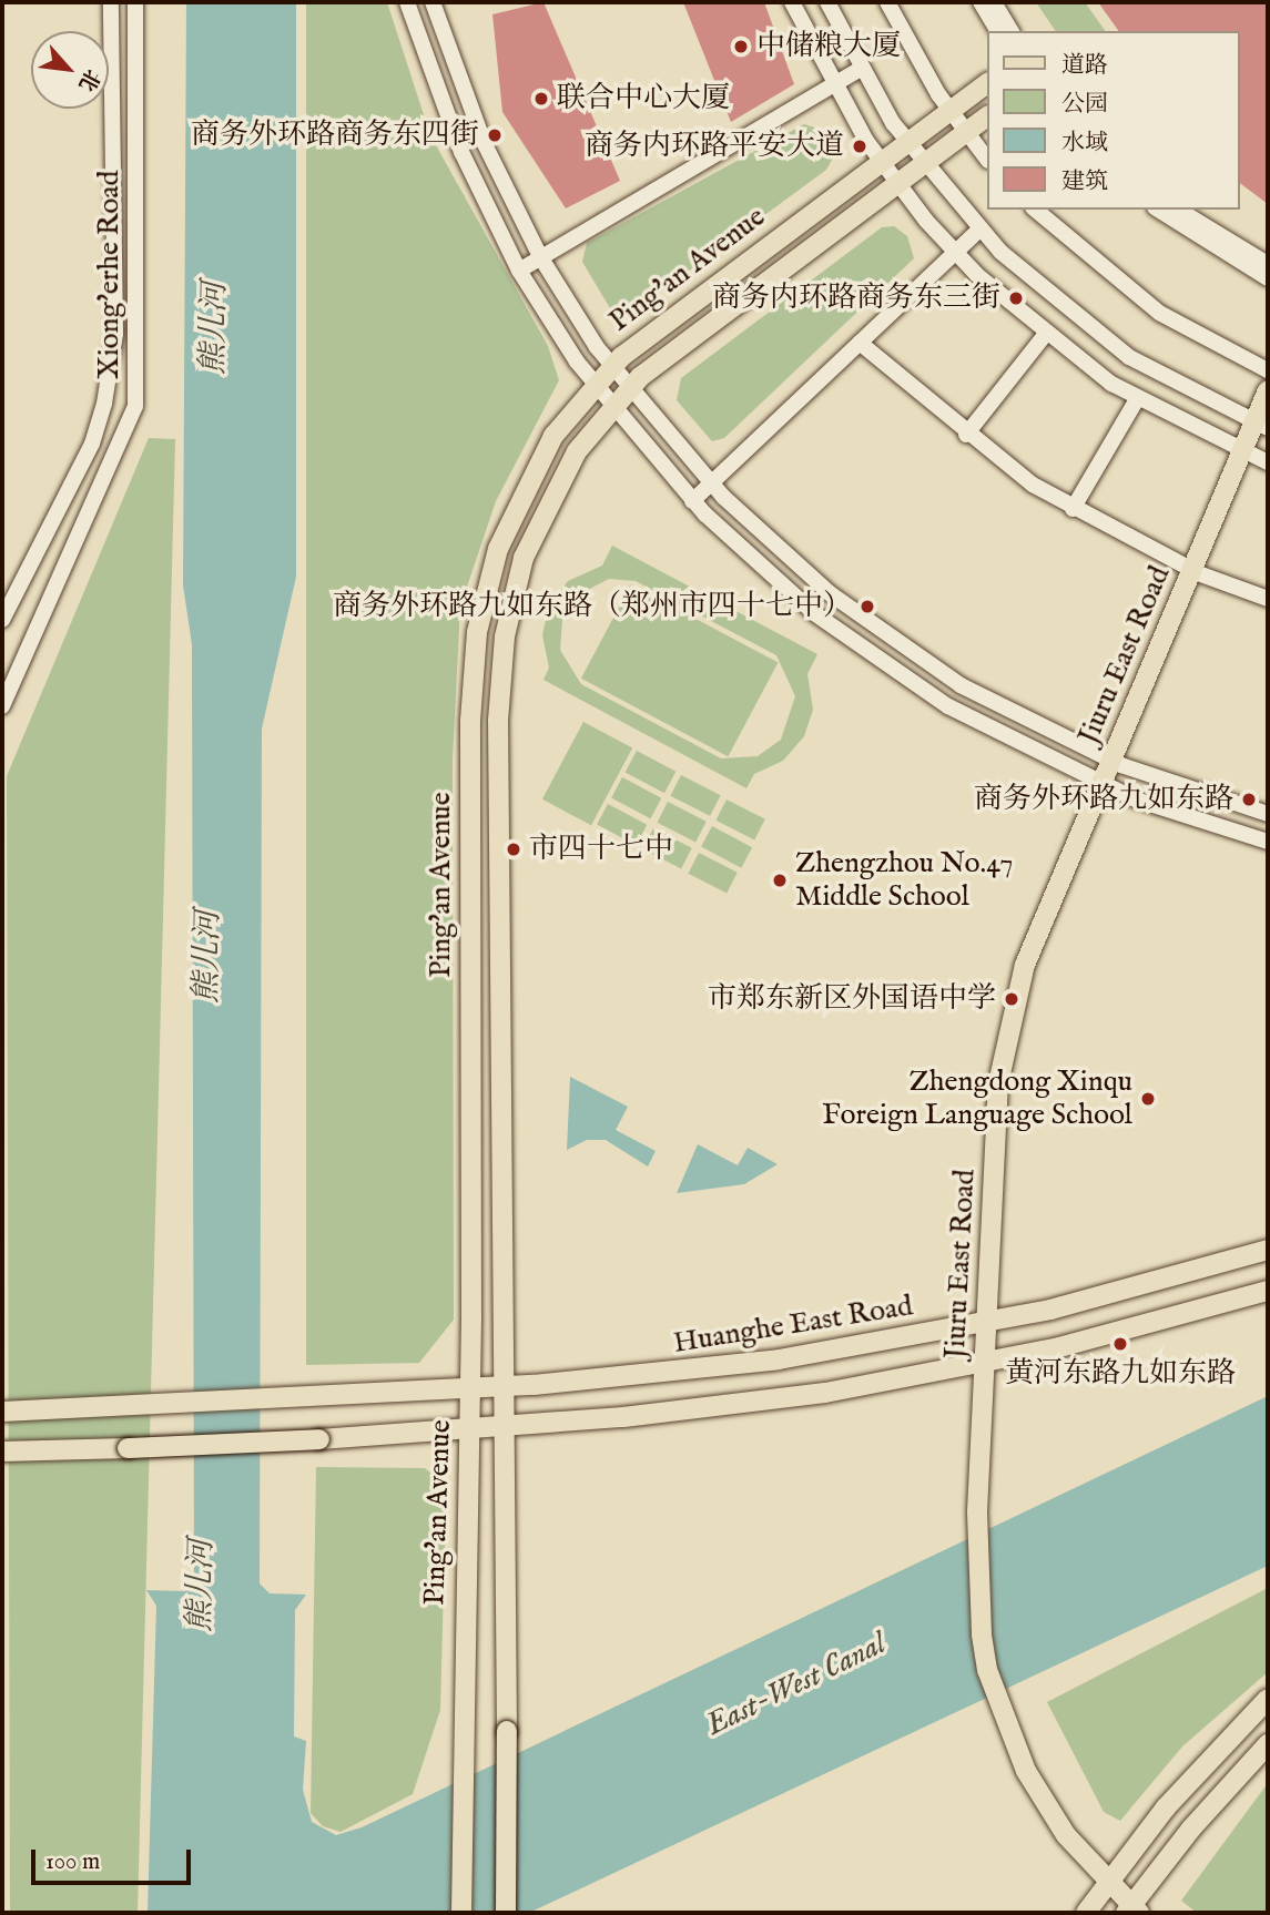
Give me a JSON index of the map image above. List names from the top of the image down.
{
  "streets": {
    "main road": ["Ping'an Avenue", "Jiuru East Road", "Huanghe East Road"],
    "street": ["Xiong'erhe Road"]
  },
  "crossings": [
    ["Ping'an Avenue", "Huanghe East Road"],
    ["Jiuru East Road", "Huanghe East Road"]
  ],
  "water": ["熊儿河", "East-West Canal"],
  "places": [
    "中储粮大厦",
    "联合中心大厦",
    "商务外环路商务东四街",
    "商务内环路平安大道",
    "商务内环路商务东三街",
    "商务外环路九如东路（郑州市四十七中）",
    "商务外环路九如东路",
    "市四十七中",
    "Zhengzhou No.47 Middle School",
    "市郑东新区外国语中学",
    "Zhengdong Xinqu Foreign Language School",
    "黄河东路九如东路"
  ],
  "legend": [
    "道路",
    "公园",
    "水域",
    "建筑"
  ],
  "scale_bar": "100 m",
  "north": "bottom right"
}
